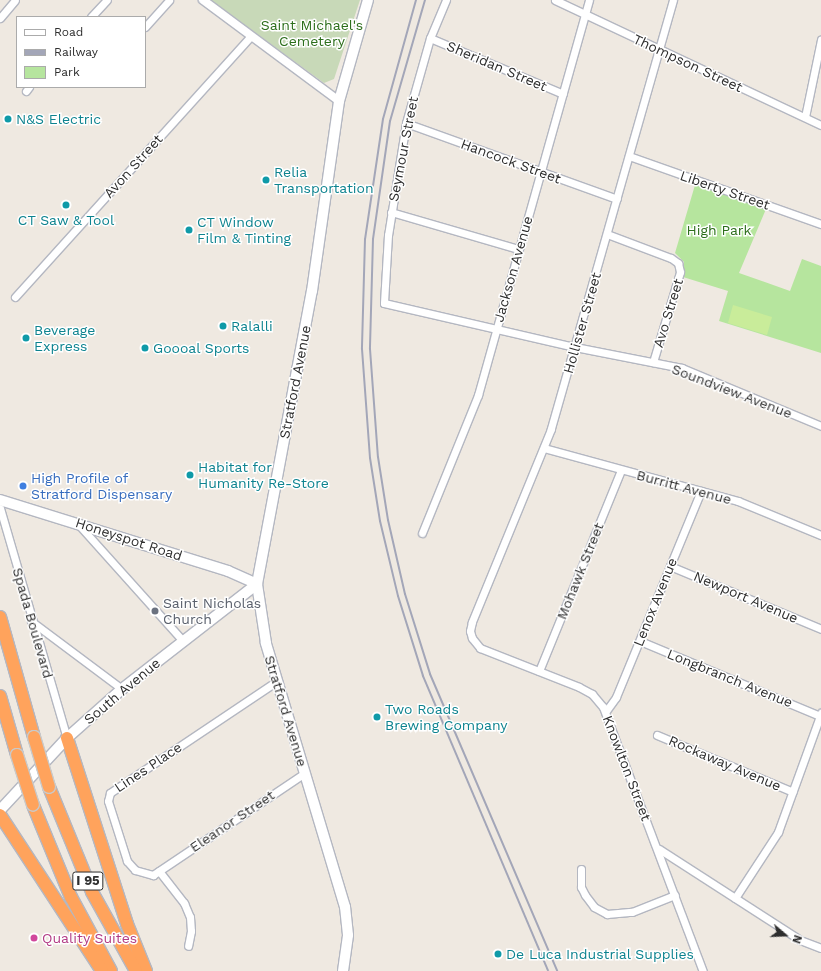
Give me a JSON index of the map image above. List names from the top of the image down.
{
  "streets": {
    "highway": ["I 95"],
    "main road": ["Stratford Avenue", "Honeyspot Road", "South Avenue"],
    "street": [
      "Thompson Street",
      "Sheridan Street",
      "Seymour Street",
      "Hancock Street",
      "Avon Street",
      "Liberty Street",
      "Jackson Avenue",
      "Avo Street",
      "Hollister Street",
      "Soundview Avenue",
      "Burritt Avenue",
      "Mohawk Street",
      "Newport Avenue",
      "Lenox Avenue",
      "Spada Boulevard",
      "Longbranch Avenue",
      "Rockaway Avenue",
      "Lines Place",
      "Knowlton Street",
      "Eleanor Street"
    ]
  },
  "crossings": [
    ["Thompson Street", "Jackson Avenue"],
    ["Thompson Street", "Hollister Street"],
    ["Sheridan Street", "Seymour Street"],
    ["Sheridan Street", "Jackson Avenue"],
    ["Seymour Street", "Hancock Street"],
    ["Seymour Street", "Soundview Avenue"],
    ["Hancock Street", "Jackson Avenue"],
    ["Hancock Street", "Hollister Street"],
    ["Liberty Street", "Hollister Street"],
    ["Jackson Avenue", "Soundview Avenue"],
    ["Avo Street", "Hollister Street"],
    ["Avo Street", "Soundview Avenue"],
    ["Hollister Street", "Soundview Avenue"],
    ["Hollister Street", "Burritt Avenue"],
    ["Hollister Street", "Knowlton Street"],
    ["Stratford Avenue", "Honeyspot Road"],
    ["Stratford Avenue", "South Avenue"],
    ["Stratford Avenue", "Lines Place"],
    ["Stratford Avenue", "Eleanor Street"],
    ["Burritt Avenue", "Mohawk Street"],
    ["Burritt Avenue", "Lenox Avenue"],
    ["Honeyspot Road", "South Avenue"],
    ["Mohawk Street", "Knowlton Street"],
    ["Newport Avenue", "Lenox Avenue"],
    ["Lenox Avenue", "Longbranch Avenue"],
    ["Lenox Avenue", "Knowlton Street"],
    ["Spada Boulevard", "South Avenue"],
    ["Lines Place", "Eleanor Street"]
  ],
  "parks": ["Saint Michael's Cemetery", "High Park"],
  "places": [
    "N&S Electric",
    "Relia Transportation",
    "CT Saw & Tool",
    "CT Window Film & Tinting",
    "Ralalli",
    "Beverage Express",
    "Goooal Sports",
    "Habitat for Humanity Re-Store",
    "High Profile of Stratford Dispensary",
    "Saint Nicholas Church",
    "Two Roads Brewing Company",
    "Quality Suites",
    "De Luca Industrial Supplies"
  ],
  "legend": ["Road", "Railway", "Park"],
  "north": "right"
}
